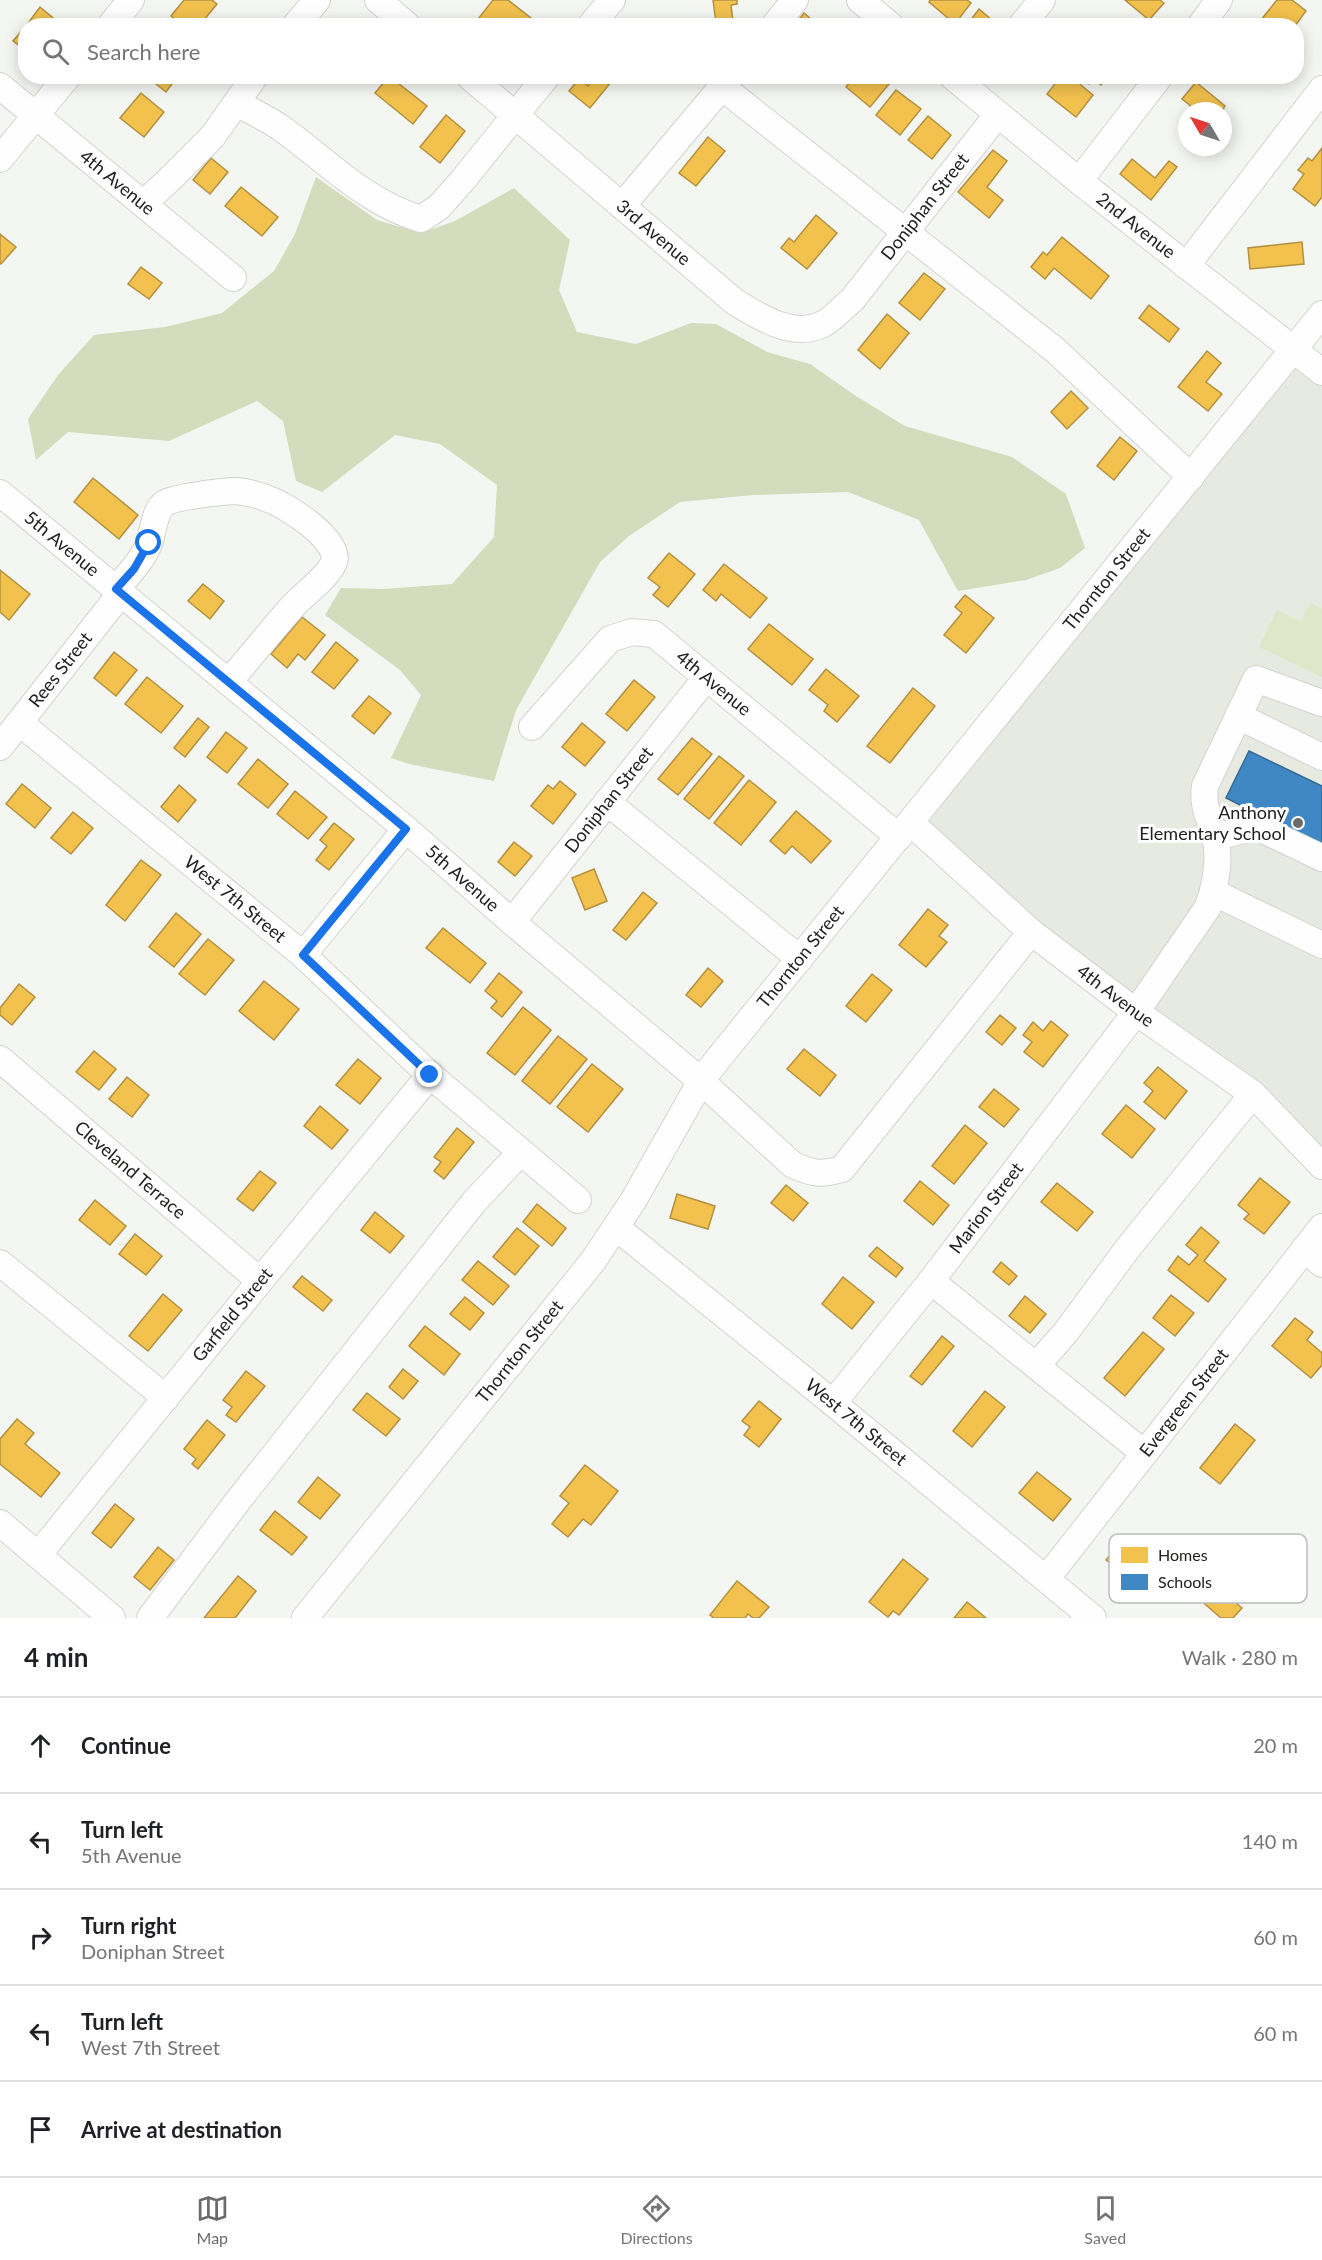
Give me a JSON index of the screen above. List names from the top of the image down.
{
  "streets": {
    "street": [
      "4th Avenue",
      "Doniphan Street",
      "2nd Avenue",
      "3rd Avenue",
      "5th Avenue",
      "Thornton Street",
      "Rees Street",
      "West 7th Street",
      "Cleveland Terrace",
      "Marion Street",
      "Garfield Street",
      "Evergreen Street"
    ]
  },
  "crossings": [
    ["4th Avenue", "Doniphan Street"],
    ["4th Avenue", "5th Avenue"],
    ["4th Avenue", "Thornton Street"],
    ["4th Avenue", "Marion Street"],
    ["Doniphan Street", "2nd Avenue"],
    ["Doniphan Street", "3rd Avenue"],
    ["Doniphan Street", "5th Avenue"],
    ["2nd Avenue", "Thornton Street"],
    ["5th Avenue", "Thornton Street"],
    ["5th Avenue", "Rees Street"],
    ["Thornton Street", "West 7th Street"],
    ["Rees Street", "West 7th Street"],
    ["West 7th Street", "Marion Street"],
    ["West 7th Street", "Garfield Street"],
    ["West 7th Street", "Evergreen Street"],
    ["Cleveland Terrace", "Garfield Street"]
  ],
  "places": ["Anthony Elementary School"],
  "legend": ["Homes", "Schools"],
  "north": "top left",
  "page": {
    "search": "Search here",
    "heading": ["4 min", "Walk · 280 m"],
    "list": [
      ["Continue", "20 m"],
      ["Turn left", "5th Avenue", "140 m"],
      ["Turn right", "Doniphan Street", "60 m"],
      ["Turn left", "West 7th Street", "60 m"],
      "Arrive at destination"
    ],
    "nav": ["Map", "Directions", "Saved"]
  }
}
